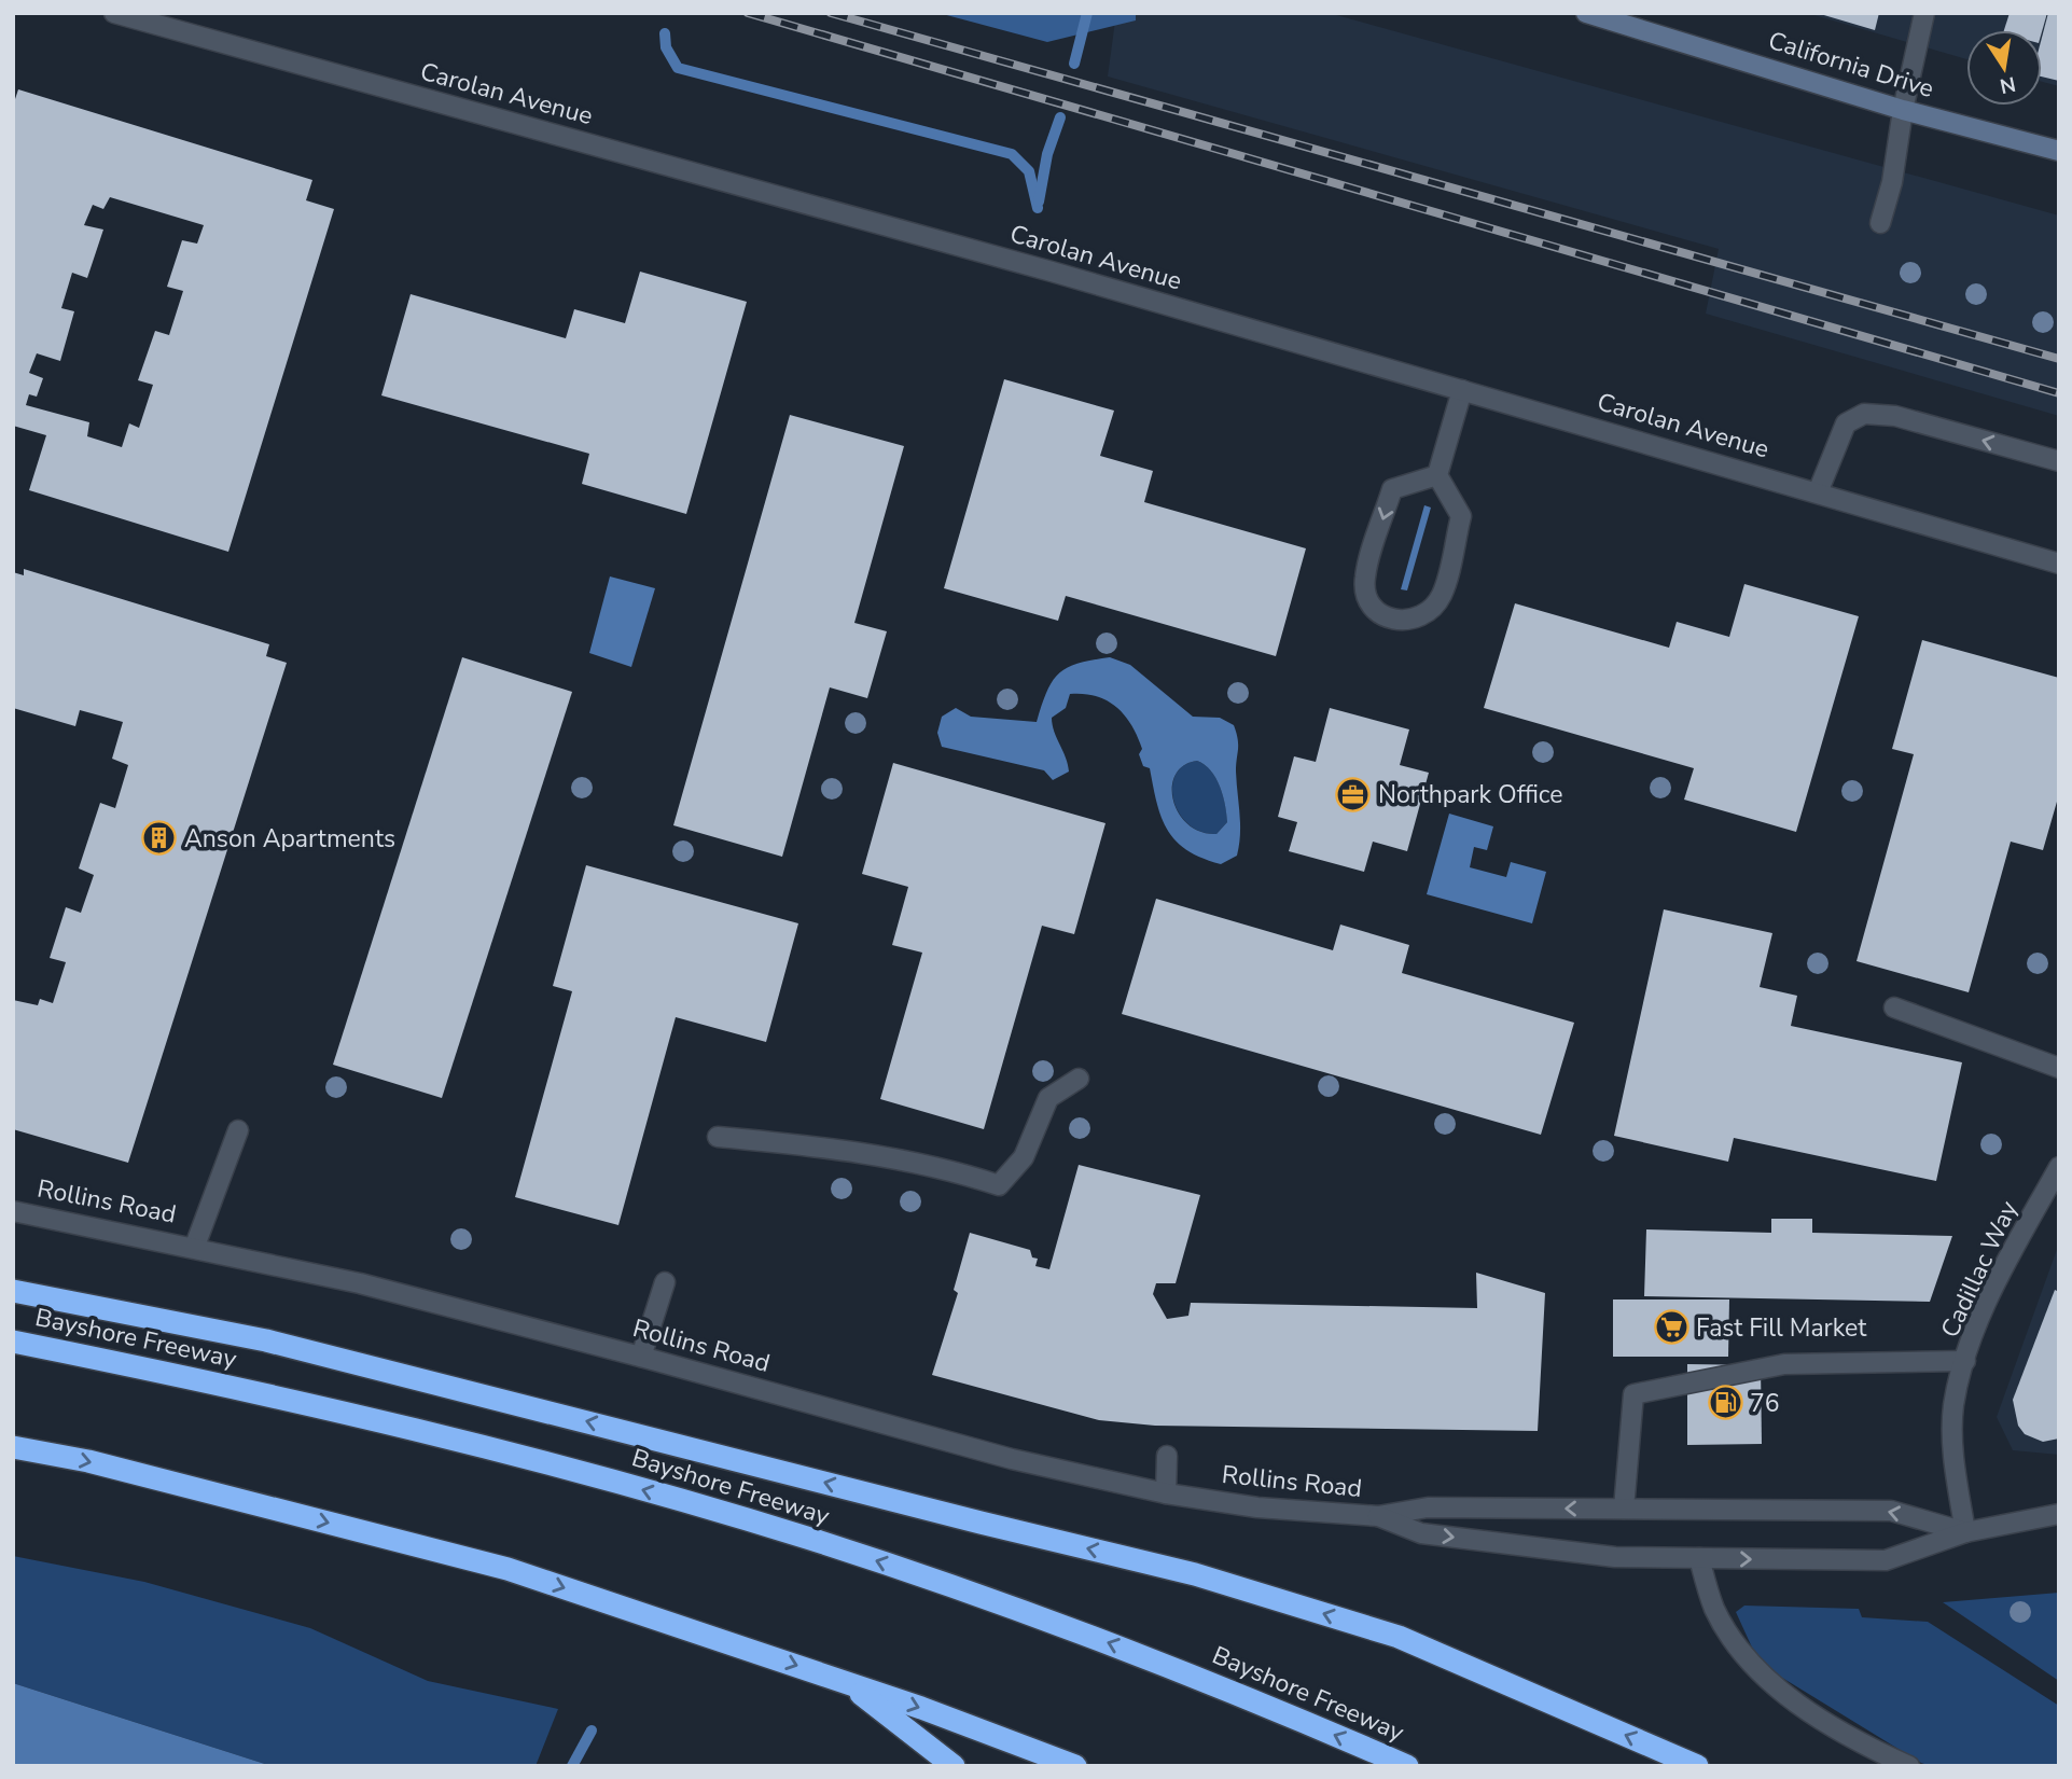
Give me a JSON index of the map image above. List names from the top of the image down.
{
  "streets": {
    "highway": ["Bayshore Freeway"],
    "main road": ["California Drive"],
    "street": ["Carolan Avenue", "Rollins Road", "Cadillac Way"]
  },
  "crossings": [
    ["Rollins Road", "Cadillac Way"]
  ],
  "places": {
    "office": ["Northpark Office"],
    "building": ["Anson Apartments"],
    "supermarket": ["Fast Fill Market"],
    "fuel station": ["76"]
  },
  "north": "bottom"
}
